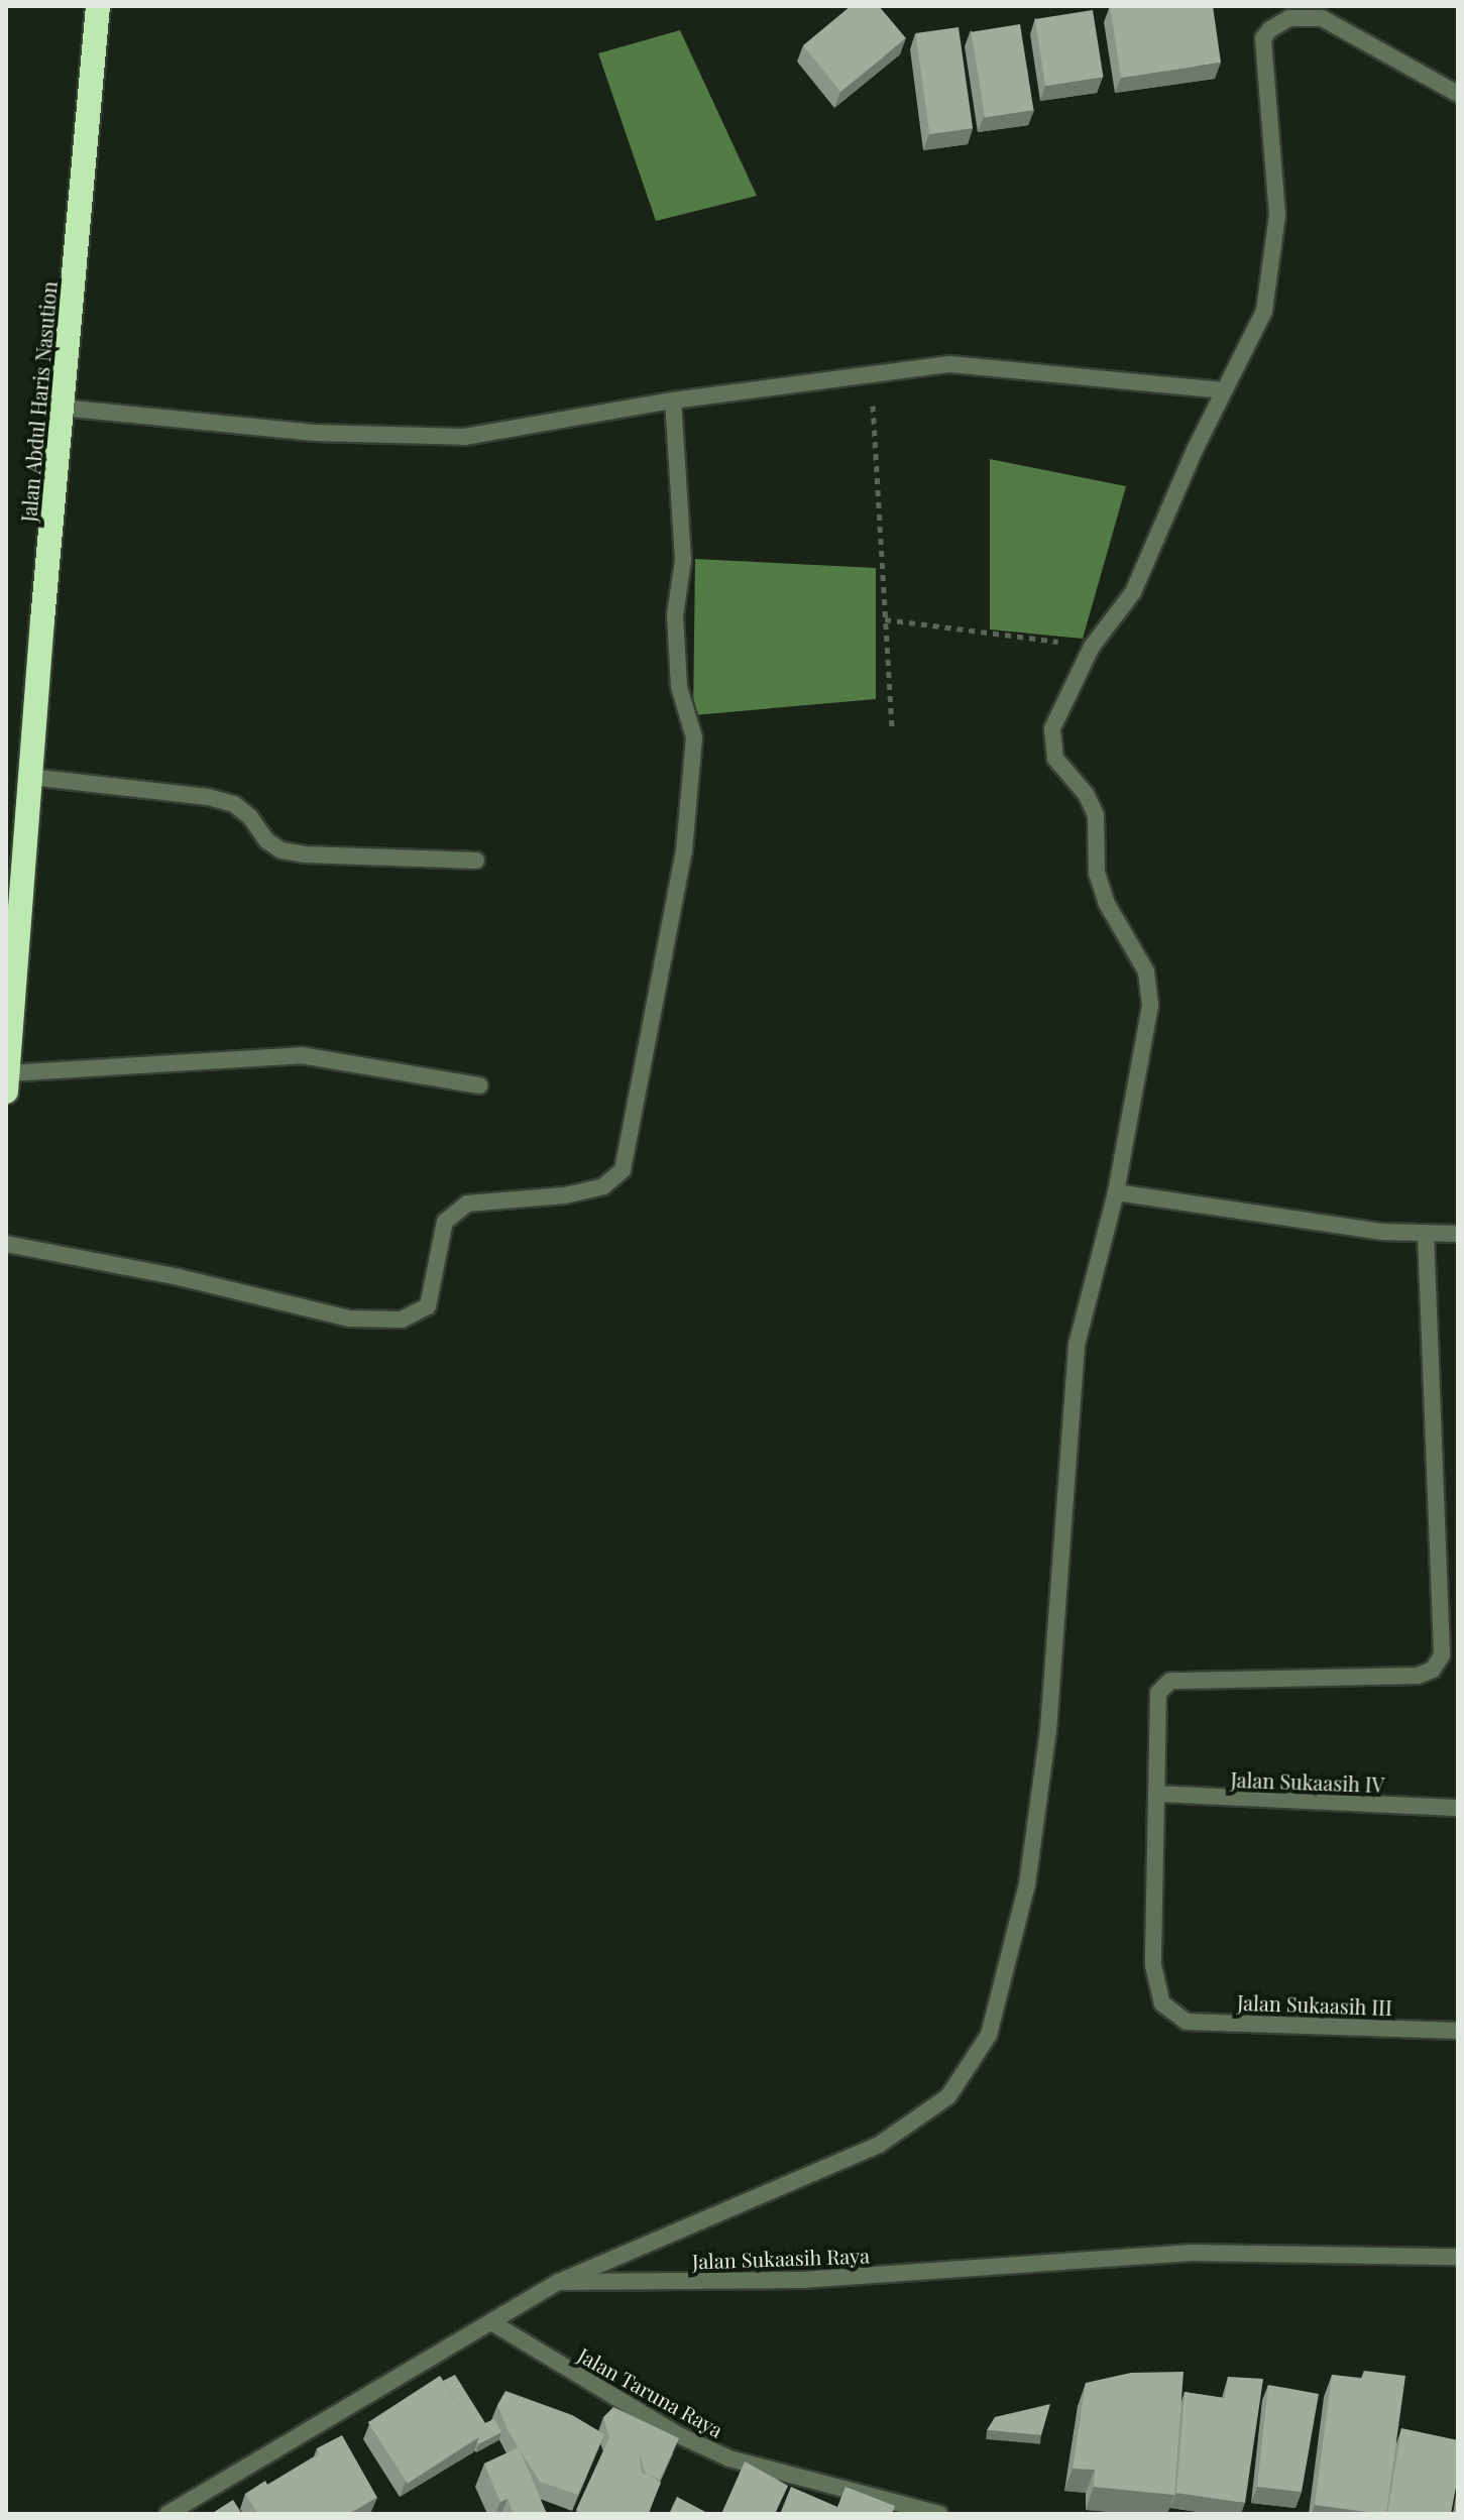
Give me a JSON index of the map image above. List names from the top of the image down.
{
  "streets": {
    "highway": ["Jalan Abdul Haris Nasution"],
    "street": [
      "Jalan Sukaasih IV",
      "Jalan Sukaasih III",
      "Jalan Sukaasih Raya",
      "Jalan Taruna Raya"
    ]
  },
  "crossings": [
    ["Jalan Sukaasih IV", "Jalan Sukaasih III"]
  ]
}
